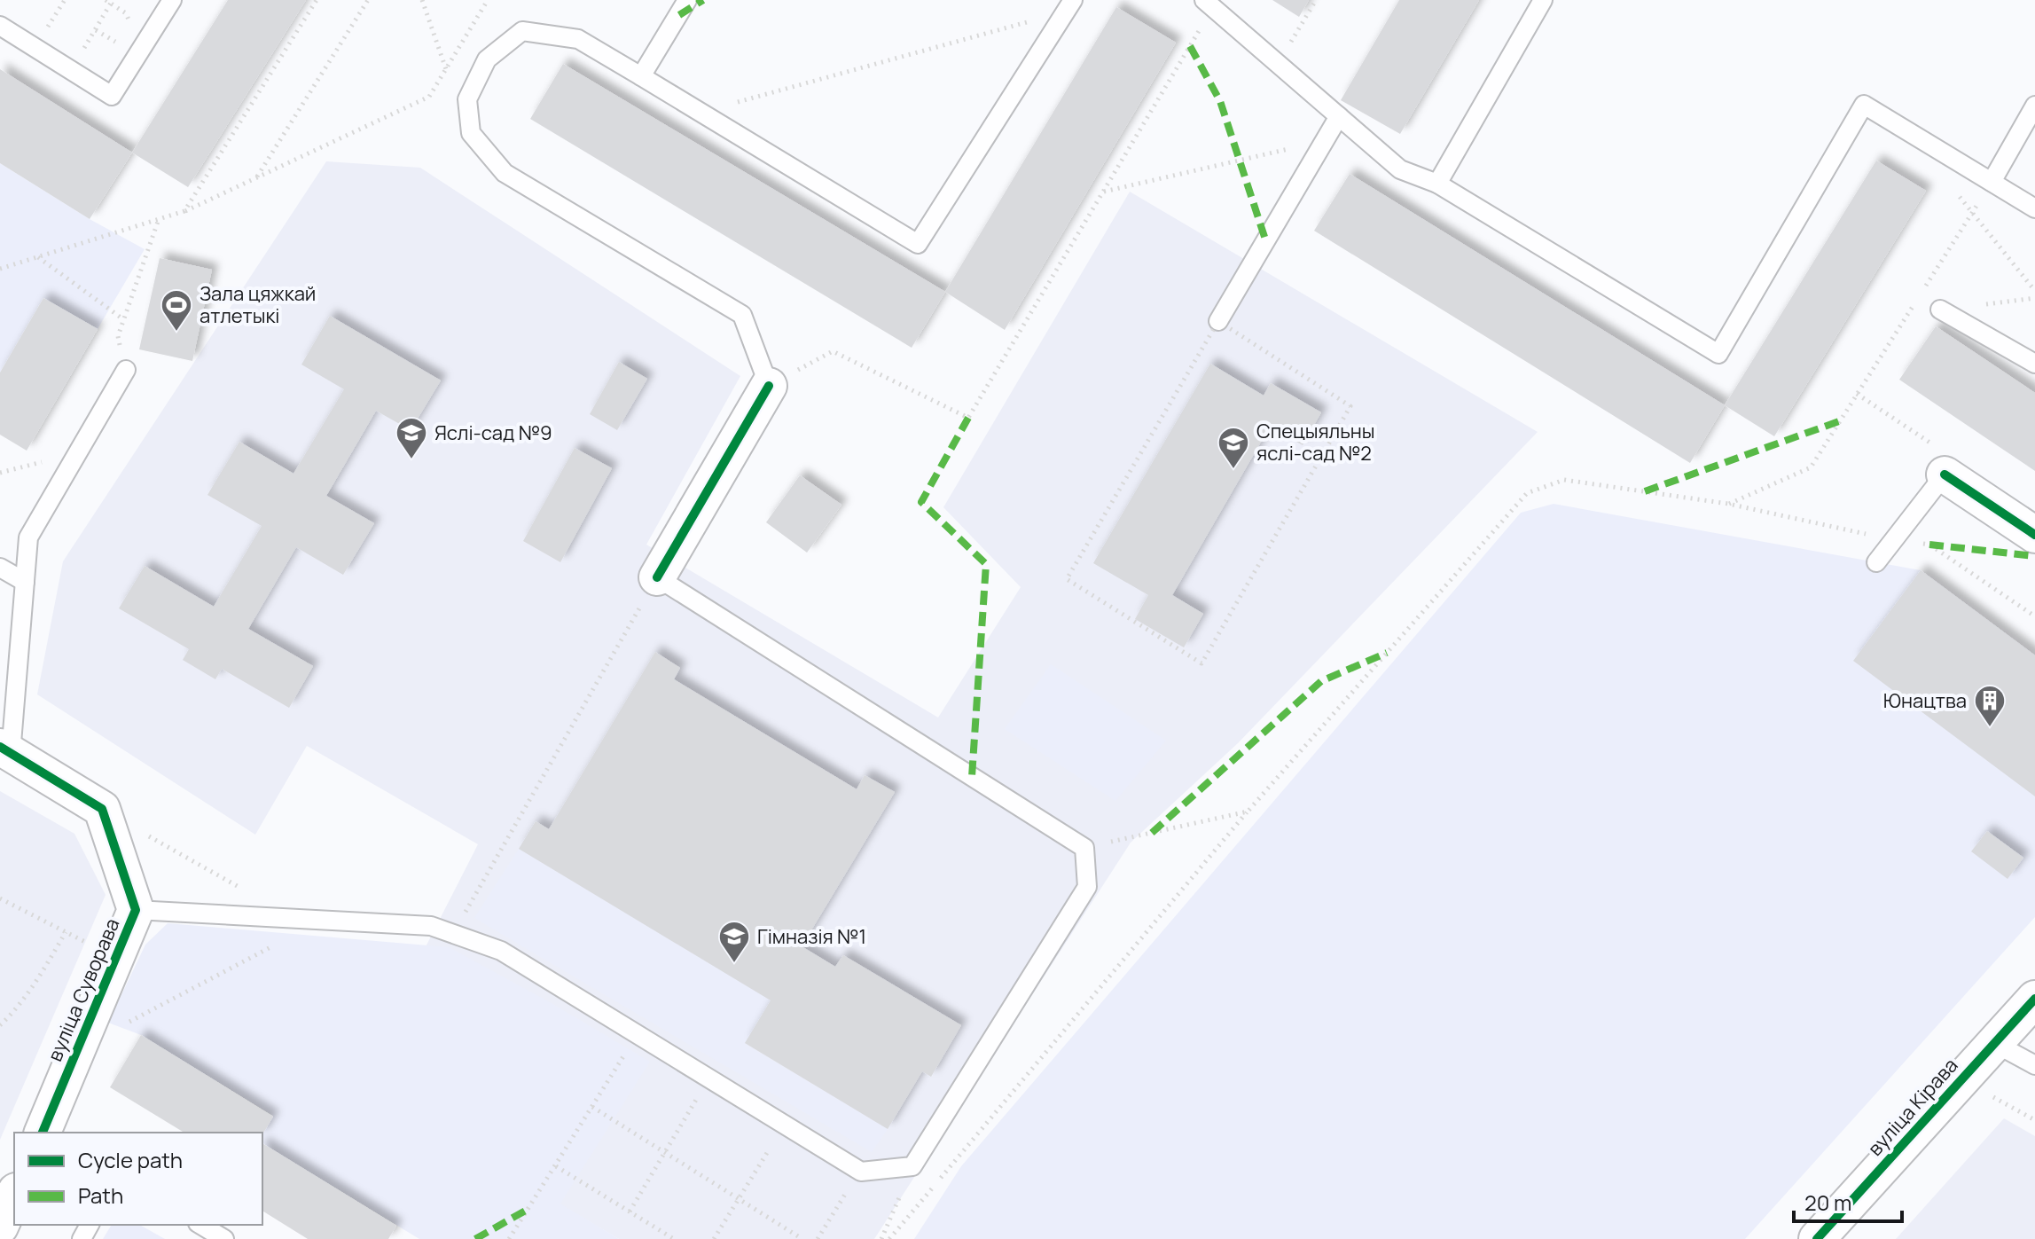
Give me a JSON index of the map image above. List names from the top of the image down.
{
  "streets": {
    "street": ["вуліца Суворава", "вуліца Кірава"]
  },
  "places": {
    "sports": ["Зала цяжкай атлетыкі"],
    "school or university": ["Яслі-сад №9", "Спецыяльны яслі-сад №2", "Гімназія №1"],
    "building": ["Юнацтва"]
  },
  "legend": ["Cycle path", "Path"],
  "scale_bar": "20 m"
}
